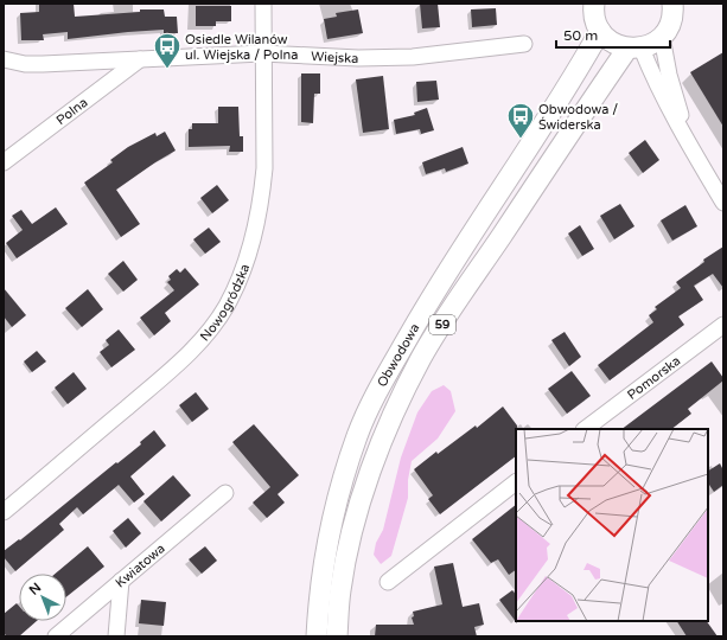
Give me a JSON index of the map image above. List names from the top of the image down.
{
  "streets": {
    "main road": ["59", "Obwodowa"],
    "street": [
      "Wiejska",
      "Polna",
      "Nowogródzka",
      "Pomorska",
      "Kwiatowa"
    ]
  },
  "crossings": [
    ["Wiejska", "Polna"],
    ["Wiejska", "Nowogródzka"]
  ],
  "places": {
    "bus stop": ["Osiedle Wilanów ul. Wiejska / Polna", "Obwodowa / Świderska"]
  },
  "scale_bar": "50 m",
  "north": "top left"
}
